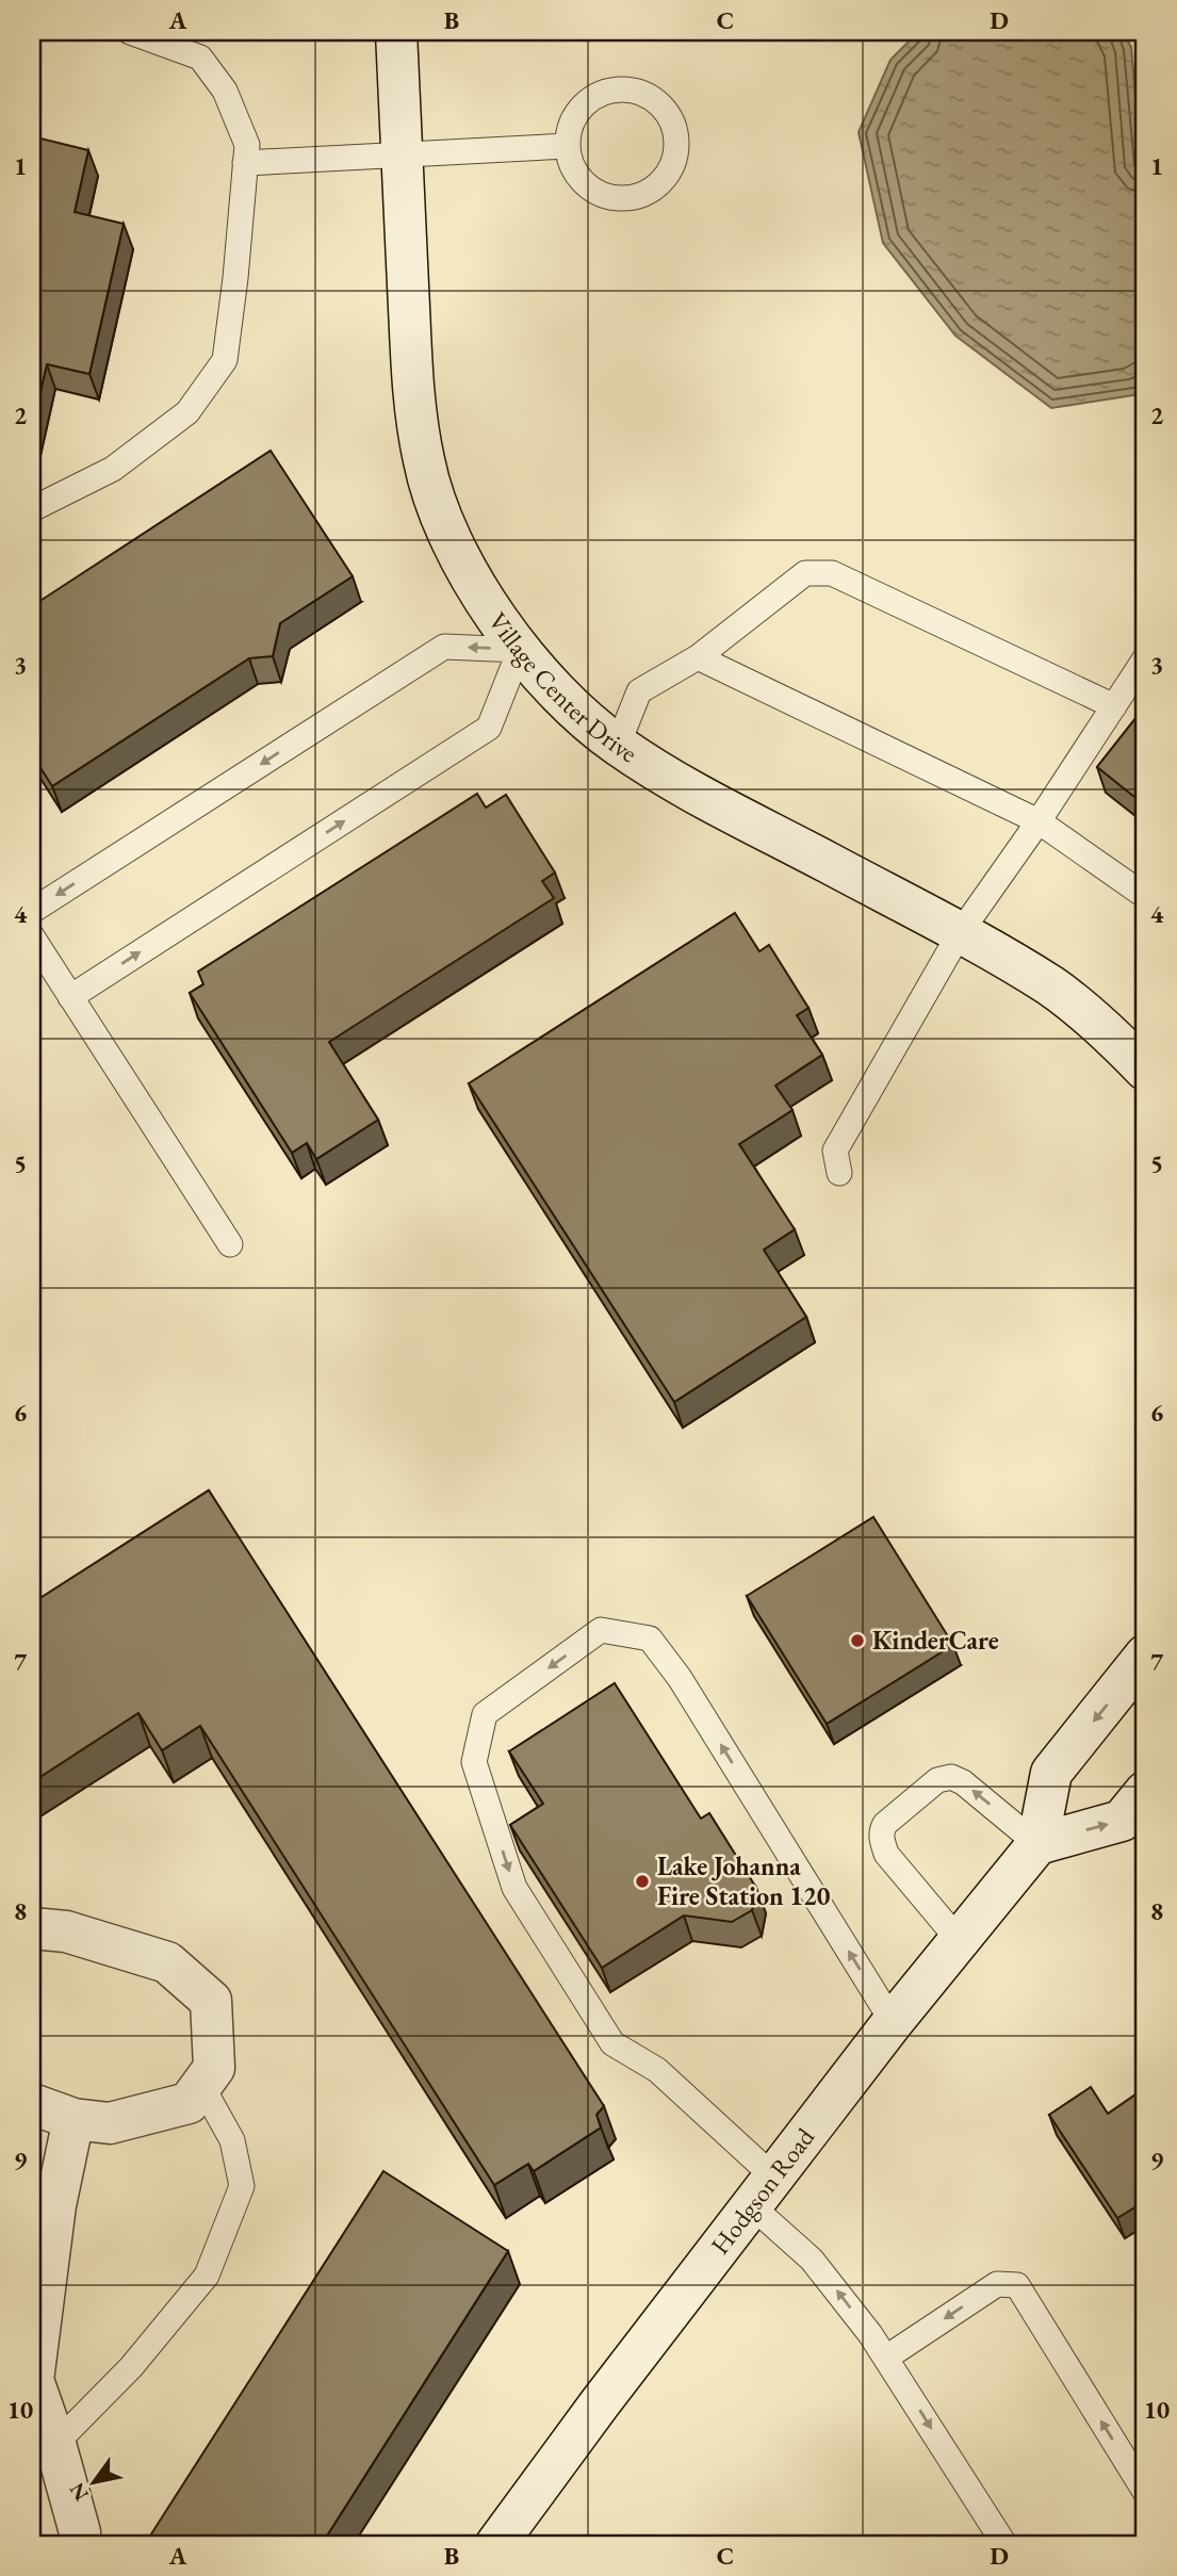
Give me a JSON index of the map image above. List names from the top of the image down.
{
  "streets": {
    "street": ["Village Center Drive", "Hodgson Road"]
  },
  "places": ["KinderCare", "Lake Johanna Fire Station 120"],
  "north": "bottom left",
  "grid": {
    "columns": [
      "A",
      "B",
      "C",
      "D"
    ],
    "rows": [
      "1",
      "2",
      "3",
      "4",
      "5",
      "6",
      "7",
      "8",
      "9",
      "10"
    ]
  }
}
